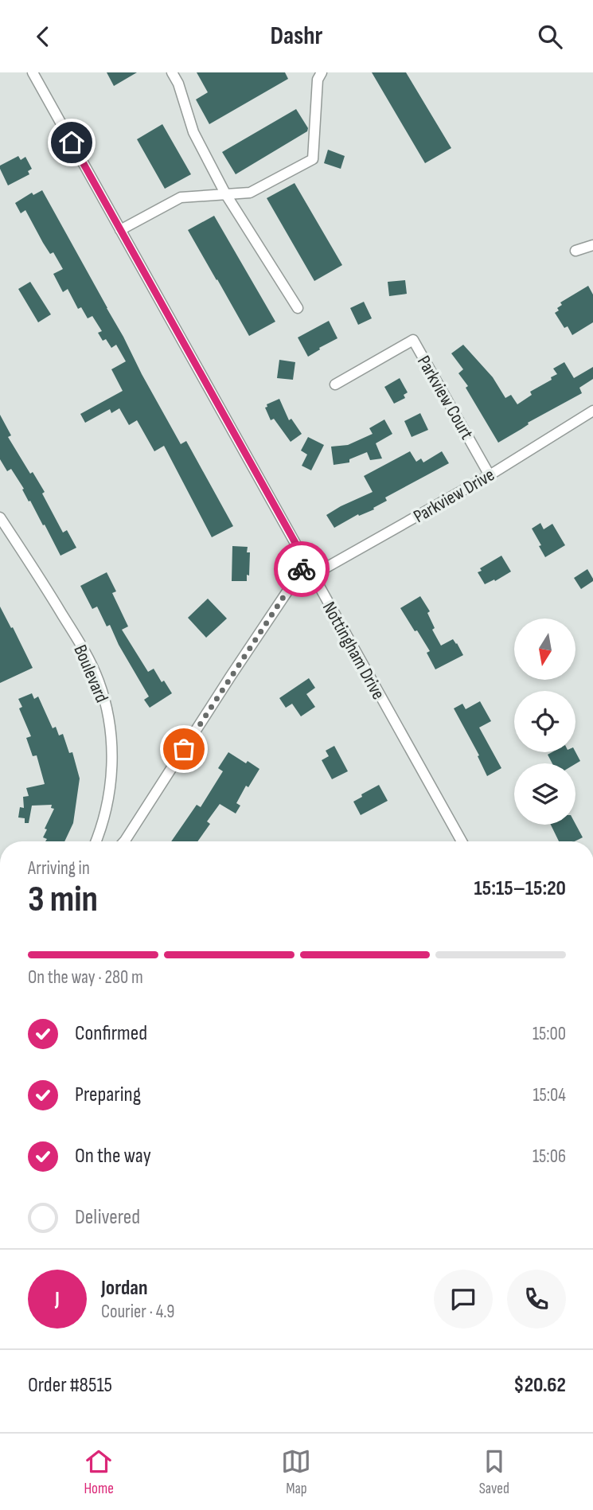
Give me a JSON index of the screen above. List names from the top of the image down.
{
  "streets": {
    "street": [
      "Parkview Court",
      "Parkview Drive",
      "Nottingham Drive",
      "Boulevard"
    ]
  },
  "crossings": [
    ["Parkview Court", "Parkview Drive"],
    ["Parkview Drive", "Nottingham Drive"]
  ],
  "north": "bottom",
  "page": {
    "header": "Dashr",
    "heading": ["3 min", "Arriving in", "15:15–15:20"],
    "panel": [
      "Jordan",
      "Courier · 4.9",
      "Order #8515",
      "$20.62"
    ],
    "bar": "On the way · 280 m",
    "list": [
      ["Confirmed", "15:00"],
      ["Preparing", "15:04"],
      ["On the way", "15:06"],
      "Delivered"
    ],
    "round": "J",
    "tabs": ["Home", "Map", "Saved"]
  }
}
